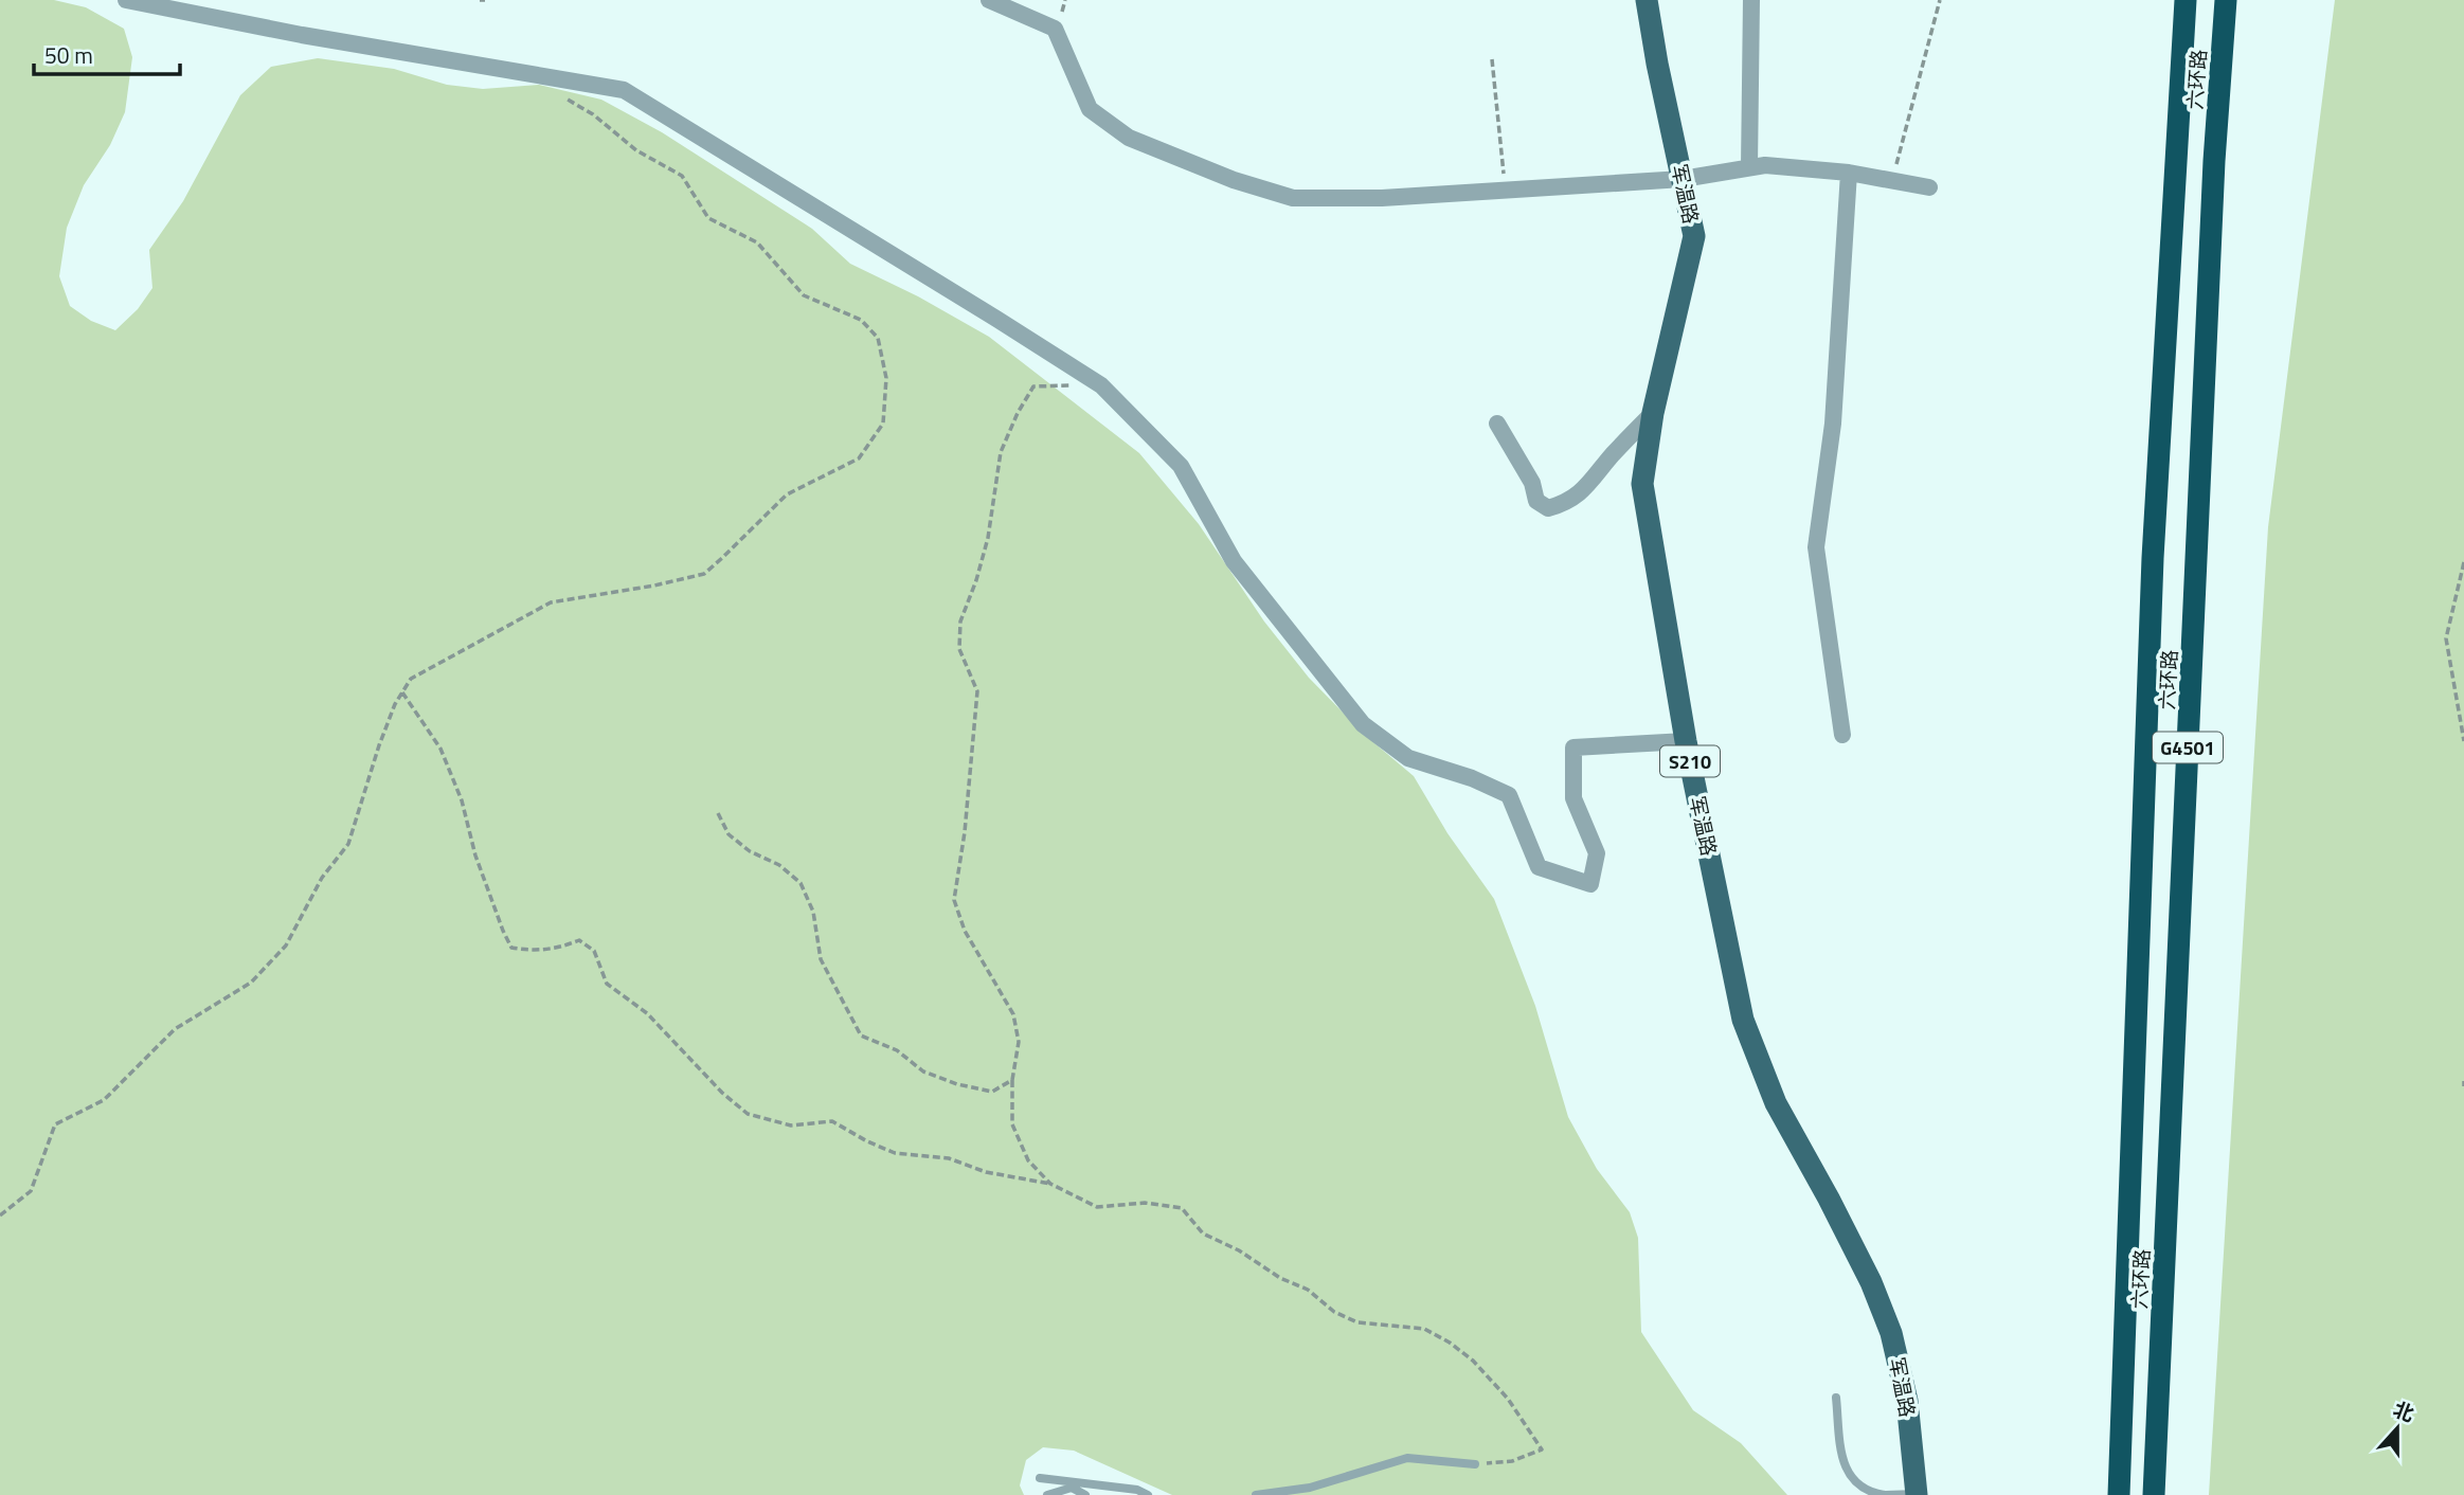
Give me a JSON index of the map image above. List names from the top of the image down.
{
  "streets": {
    "highway": ["六环路", "G4501"],
    "main road": ["军温路", "S210"]
  },
  "scale_bar": "50 m",
  "north": "top"
}
